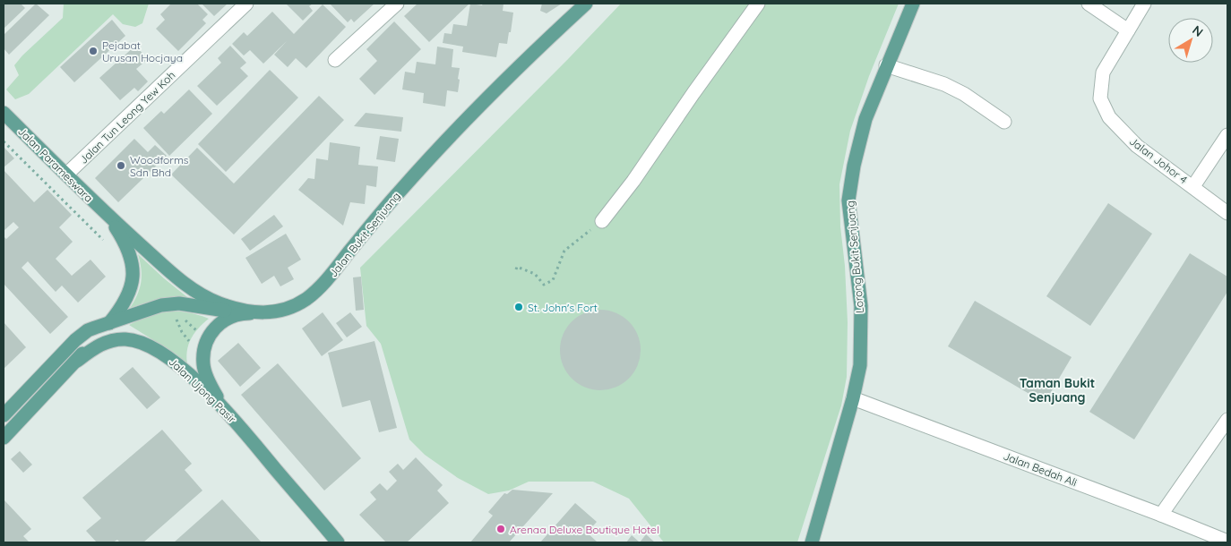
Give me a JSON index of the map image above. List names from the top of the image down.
{
  "streets": {
    "main road": [
      "Jalan Parameswara",
      "Jalan Bukit Senjuang",
      "Lorong Bukit Senjuang",
      "Jalan Ujong Pasir"
    ],
    "street": ["Jalan Tun Leong Yew Koh", "Jalan Johor 4", "Jalan Bedah Ali"]
  },
  "crossings": [
    ["Jalan Tun Leong Yew Koh", "Jalan Parameswara"],
    ["Jalan Parameswara", "Jalan Bukit Senjuang"],
    ["Lorong Bukit Senjuang", "Jalan Bedah Ali"]
  ],
  "districts": ["Taman Bukit Senjuang"],
  "places": [
    "Pejabat Urusan Hocjaya",
    "Woodforms Sdn Bhd",
    "St. John's Fort",
    "Arenaa Deluxe Boutique Hotel"
  ],
  "north": "top right"
}
